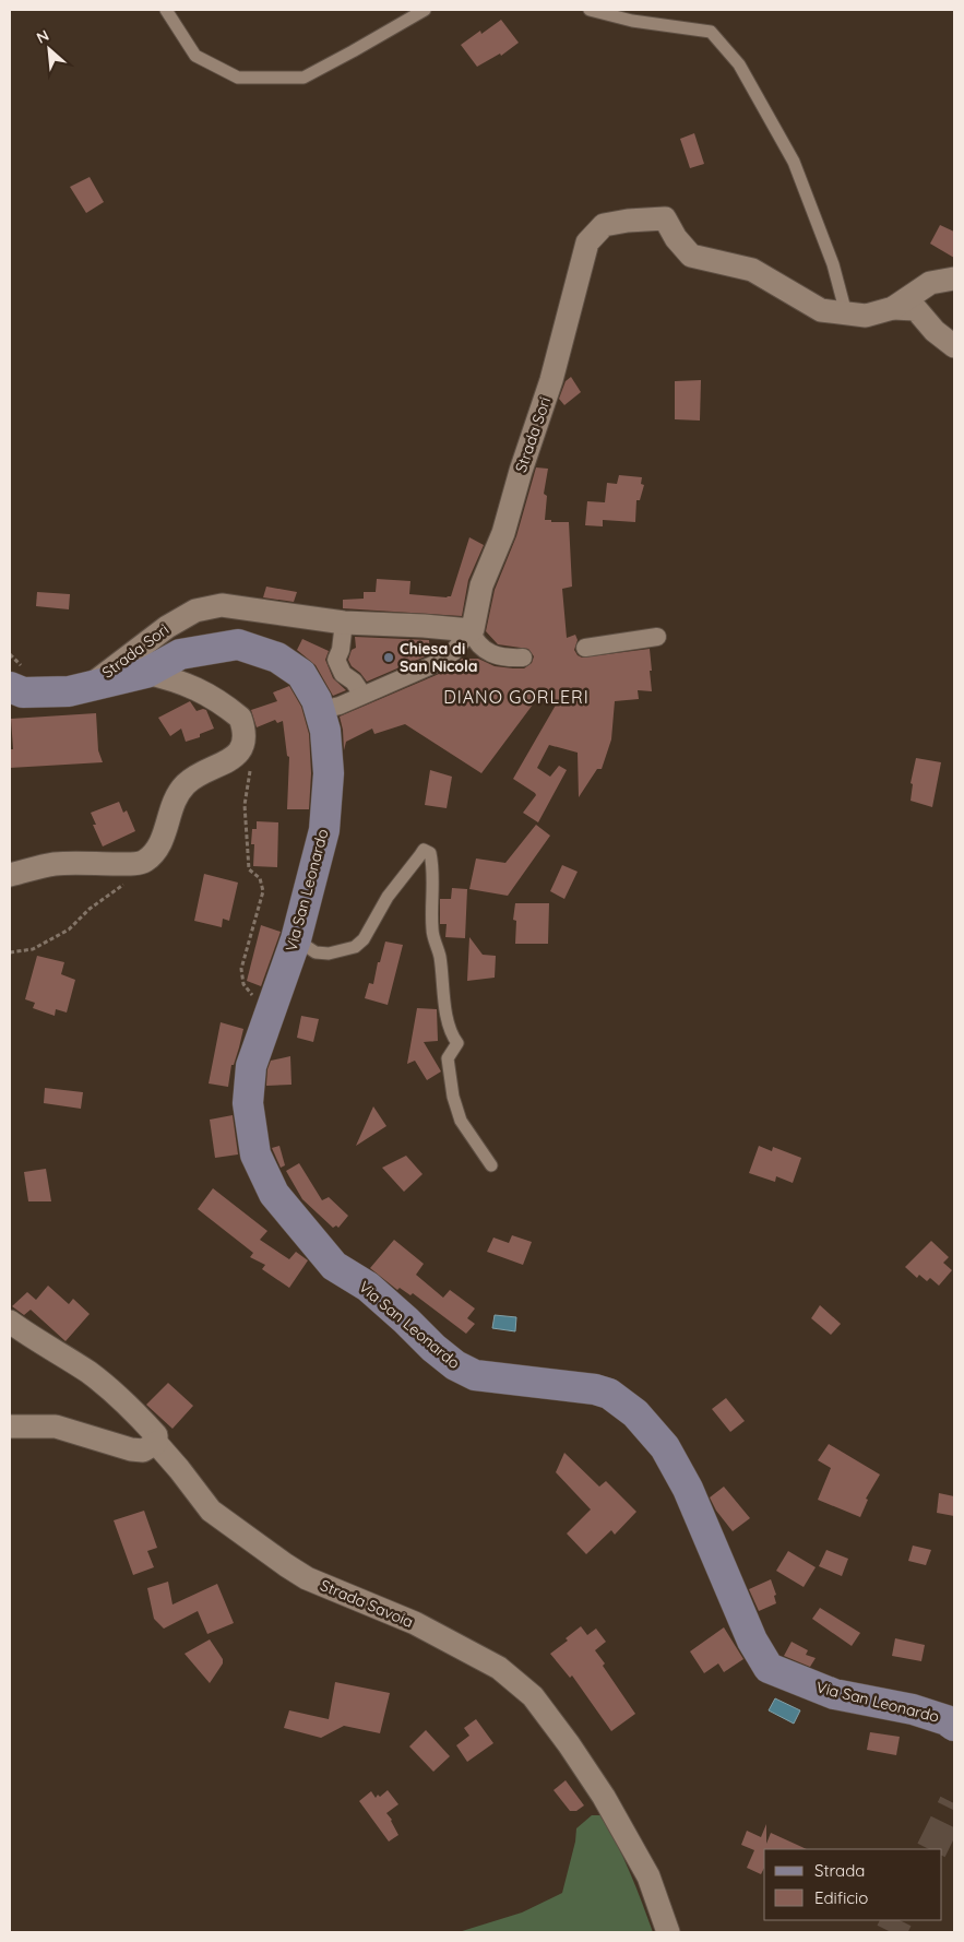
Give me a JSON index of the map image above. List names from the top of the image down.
{
  "streets": {
    "main road": ["Via San Leonardo"],
    "street": ["Strada Sori", "Strada Savoia"]
  },
  "crossings": [
    ["Strada Sori", "Via San Leonardo"]
  ],
  "districts": ["DIANO GORLERI"],
  "places": ["Chiesa di San Nicola"],
  "legend": ["Strada", "Edificio"],
  "north": "top left"
}
